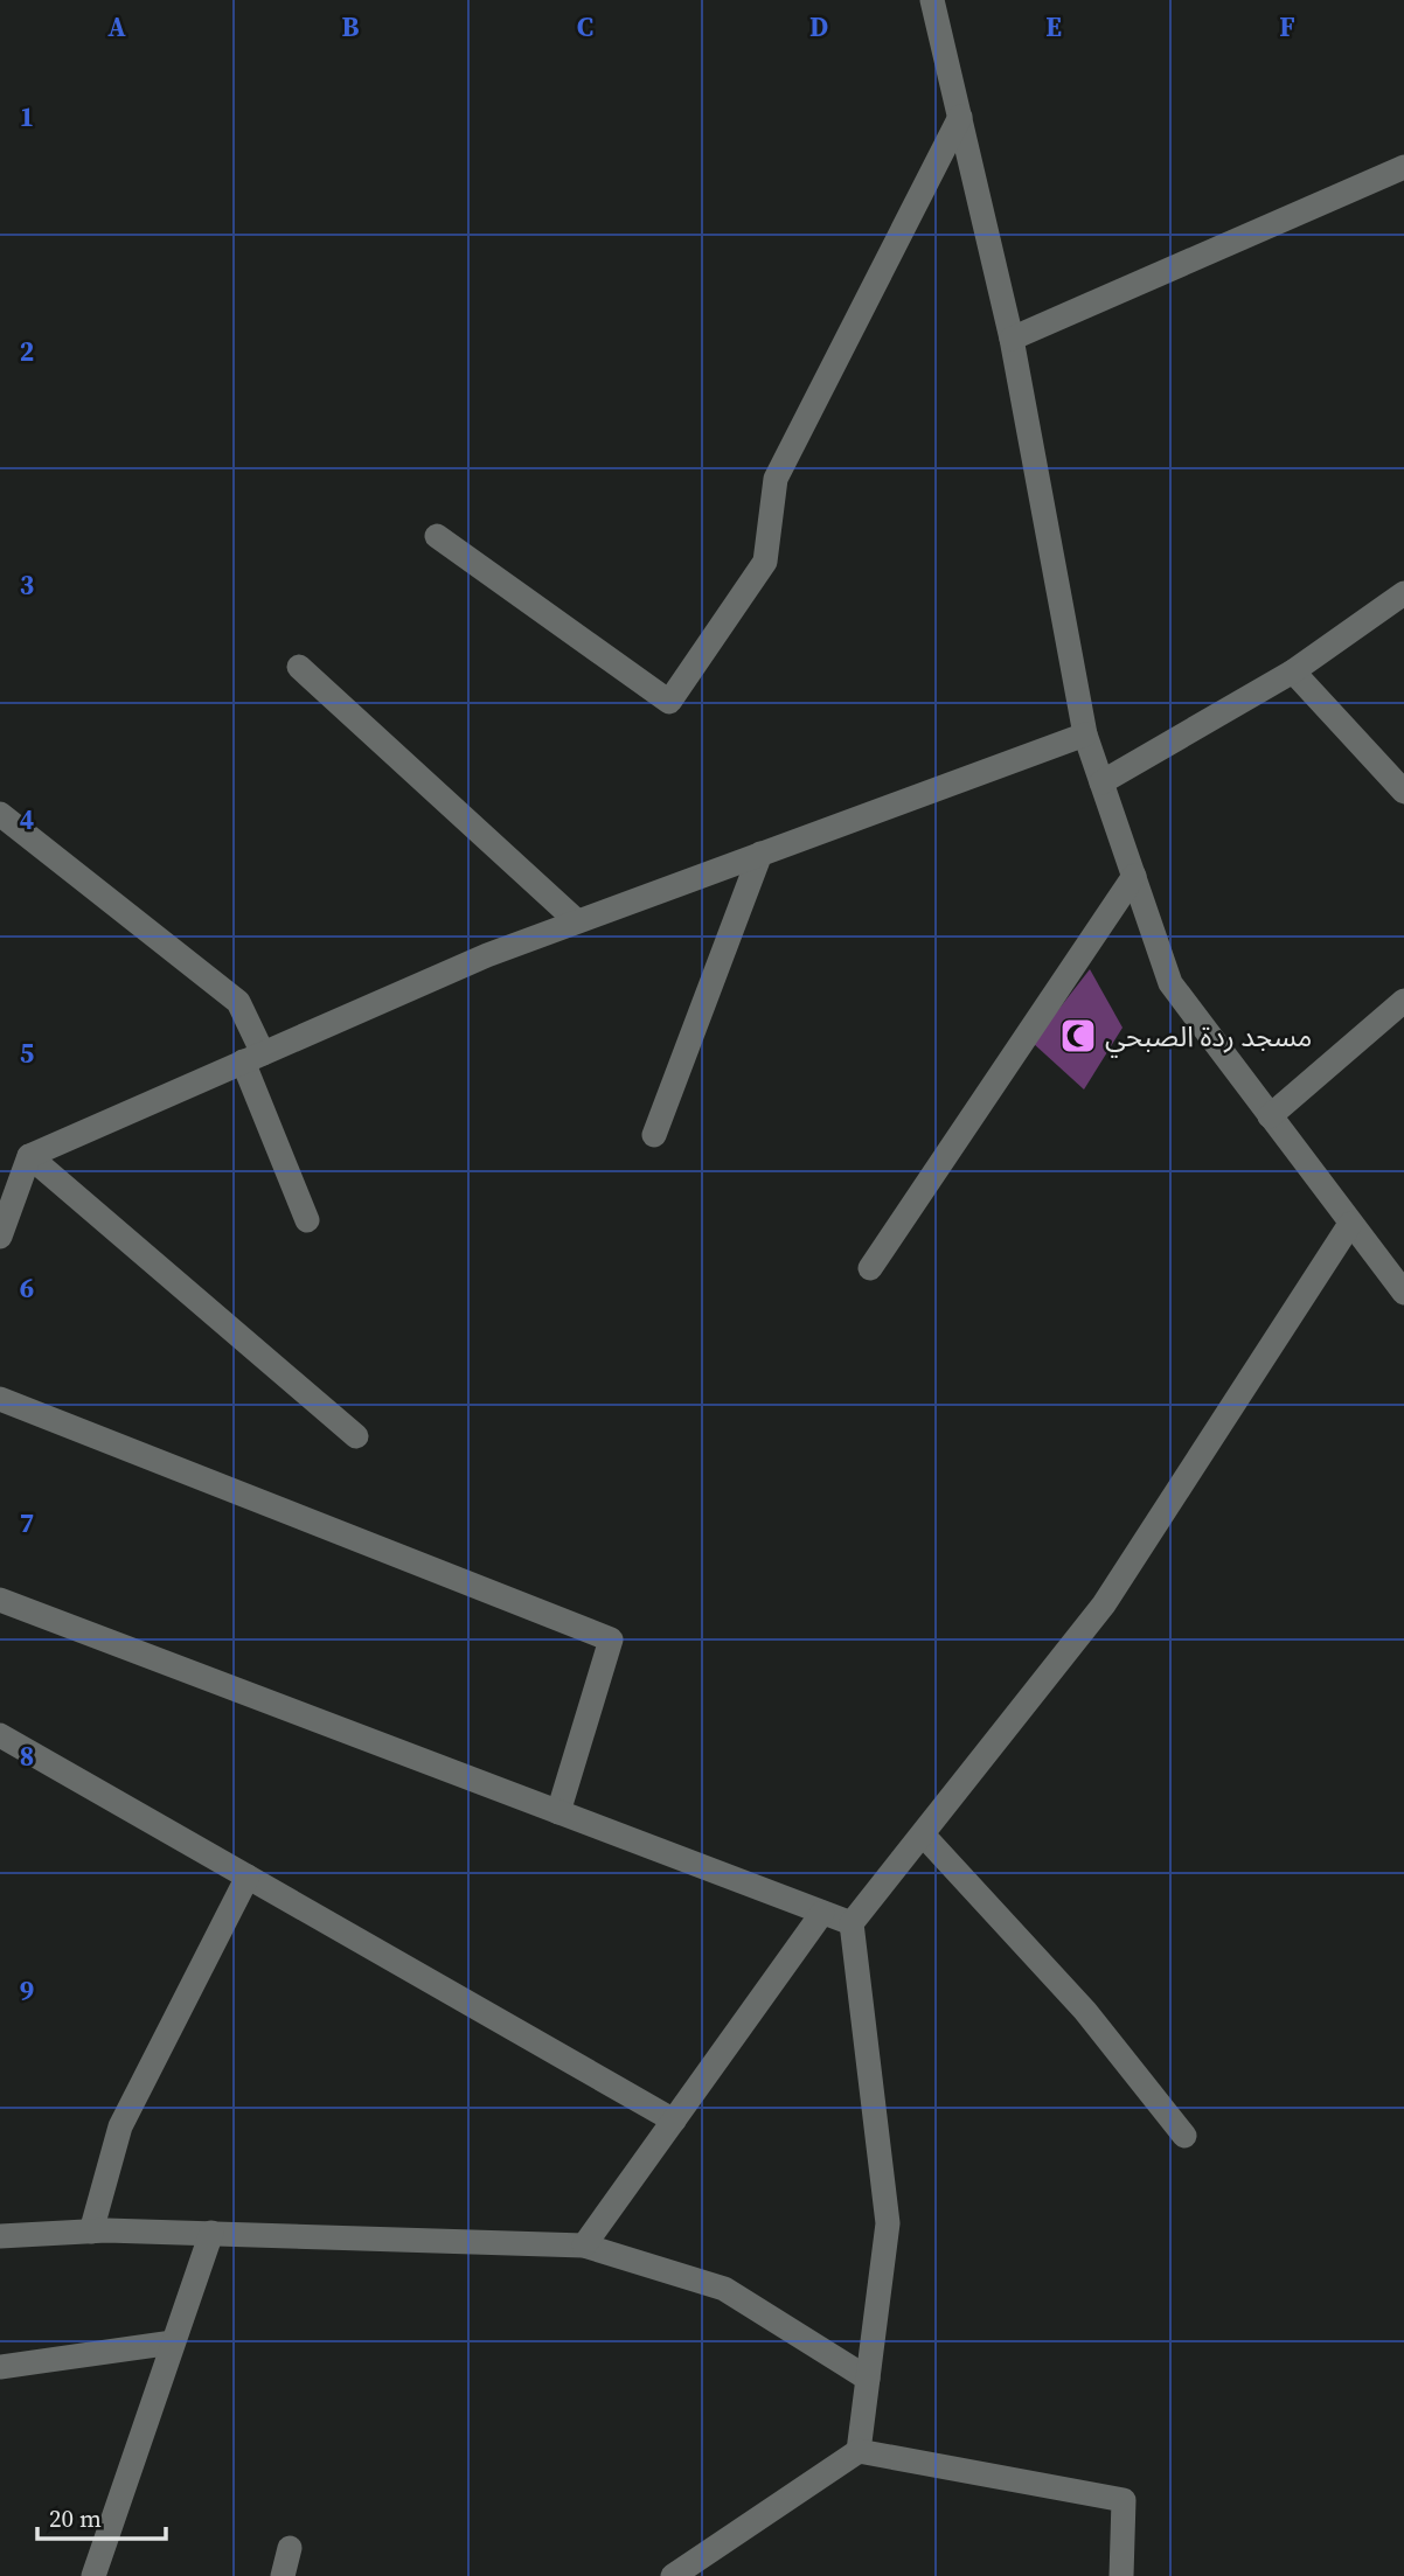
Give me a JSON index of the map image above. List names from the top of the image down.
{
  "places": {
    "mosque": ["مسجد ردة الصبحي"]
  },
  "scale_bar": "20 m",
  "grid": {
    "columns": [
      "A",
      "B",
      "C",
      "D",
      "E",
      "F"
    ],
    "rows": [
      "1",
      "2",
      "3",
      "4",
      "5",
      "6",
      "7",
      "8",
      "9"
    ]
  }
}
